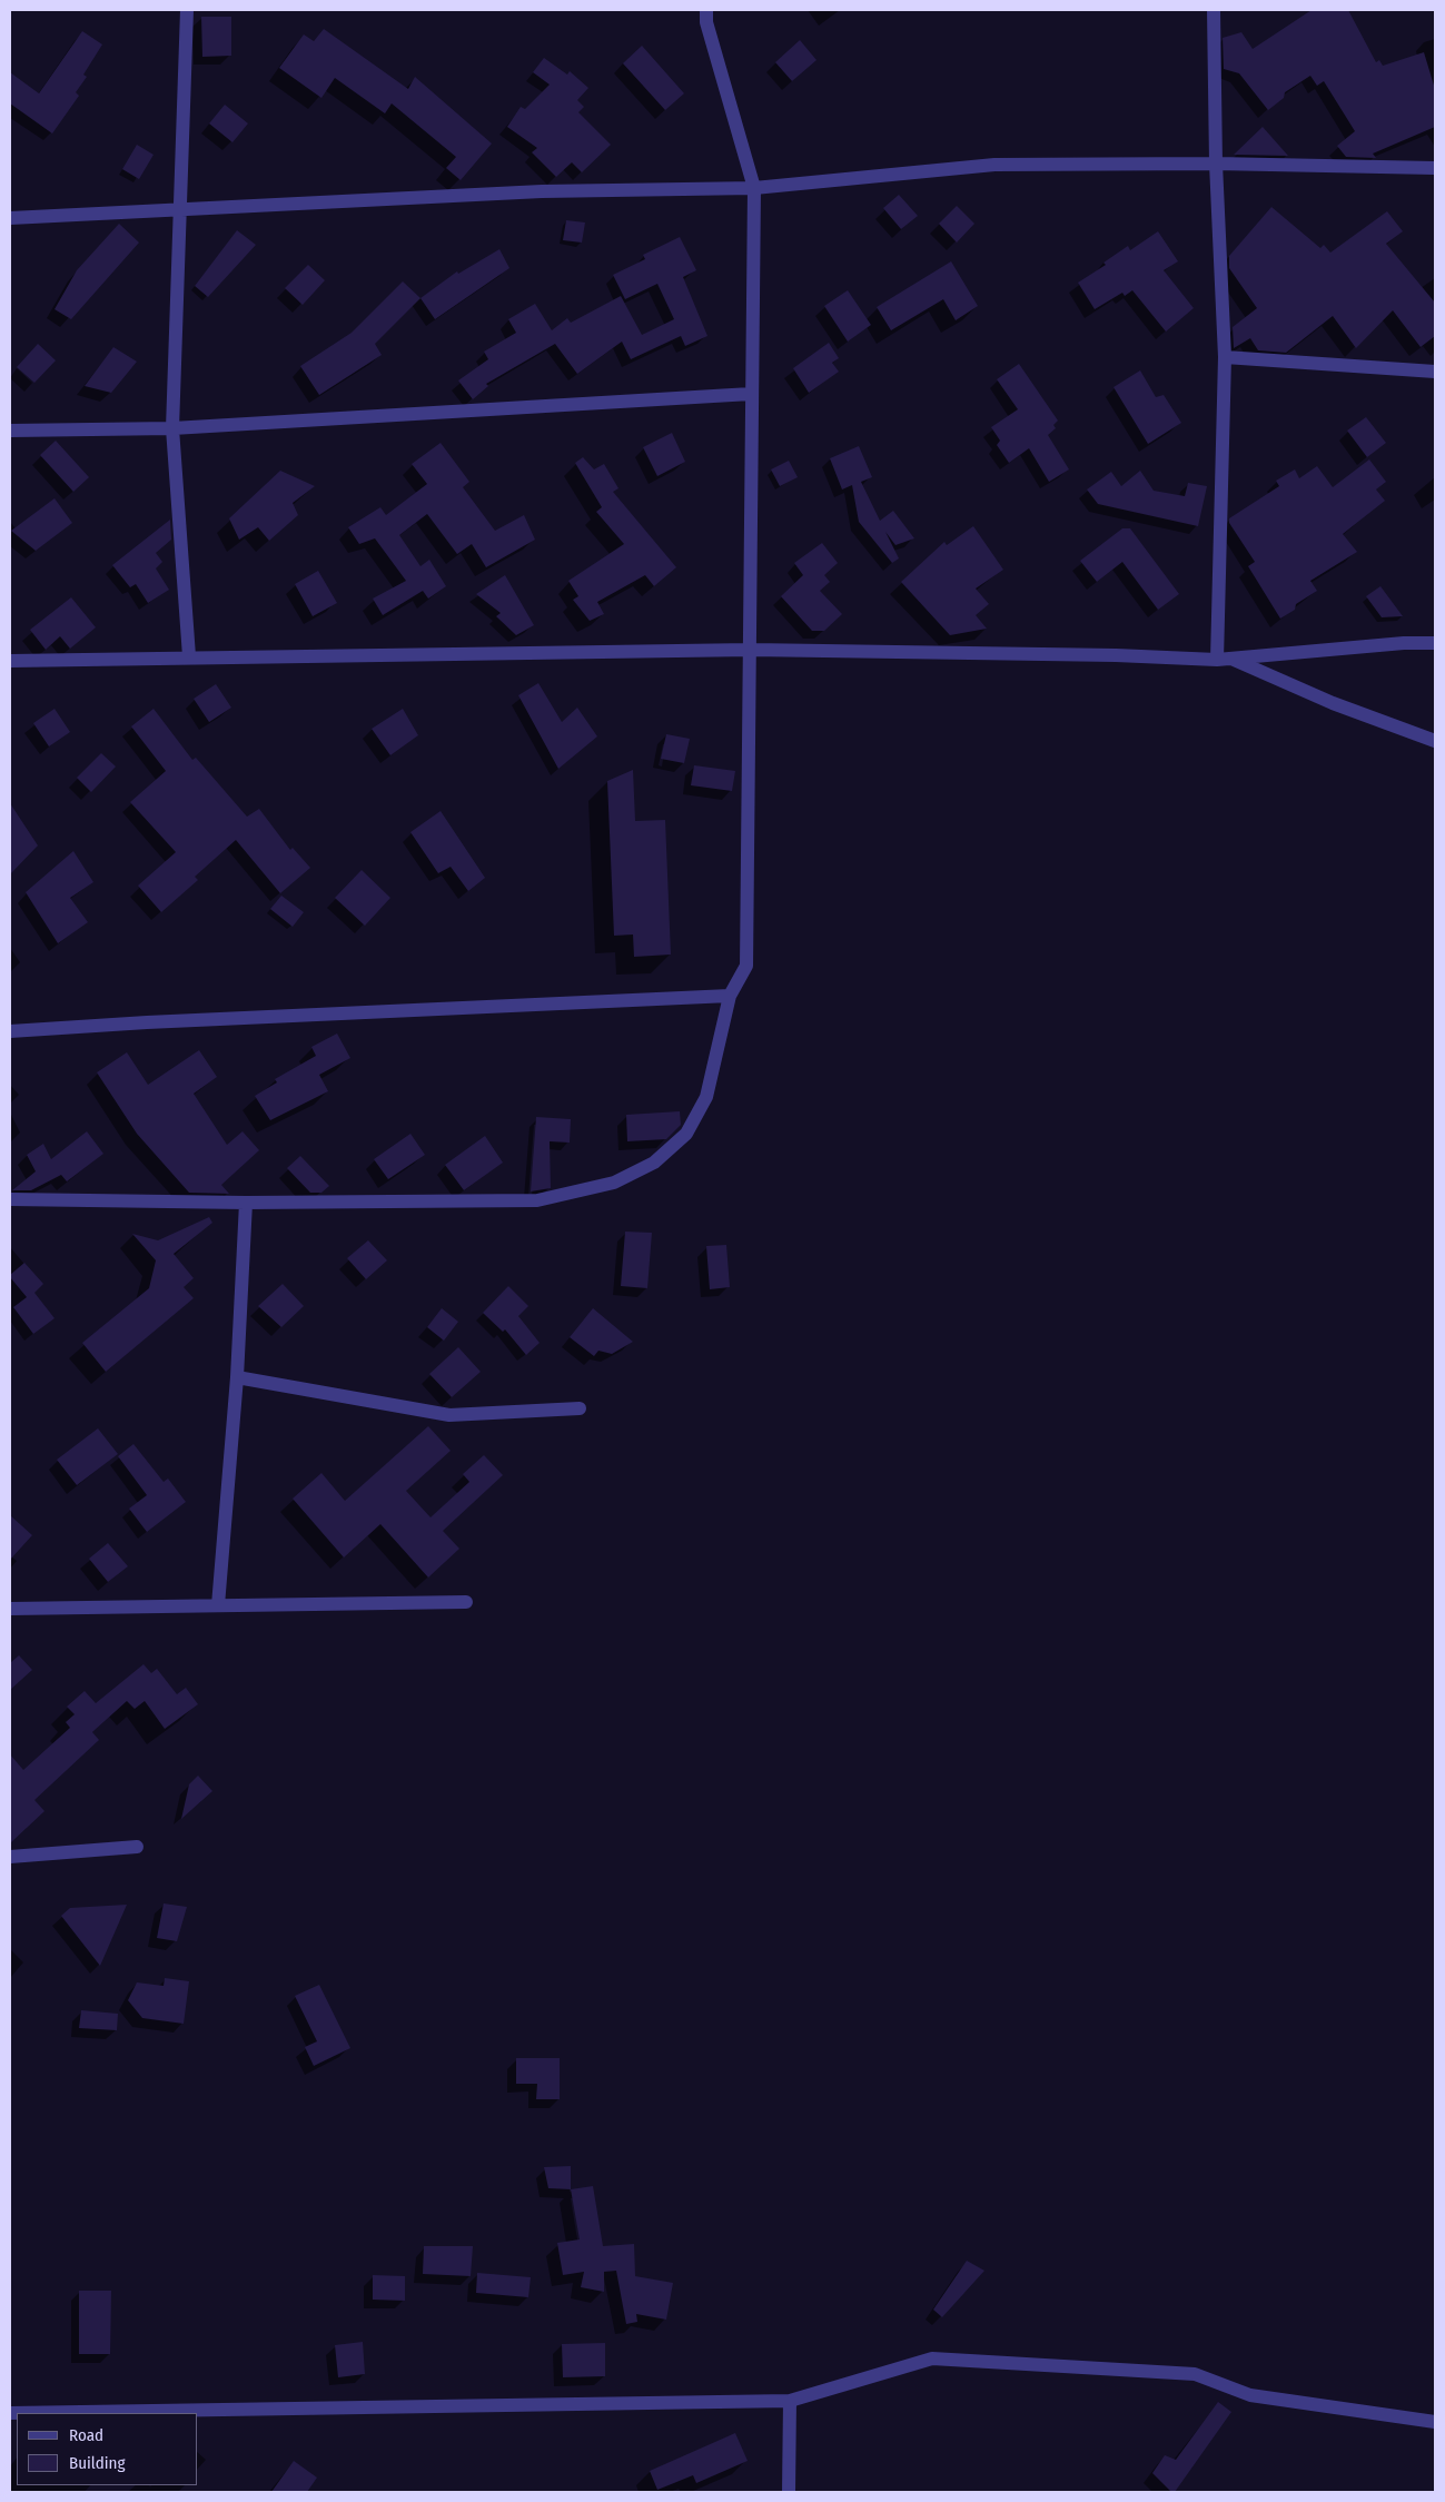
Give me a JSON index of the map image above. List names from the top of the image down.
{
  "legend": ["Road", "Building"]
}
